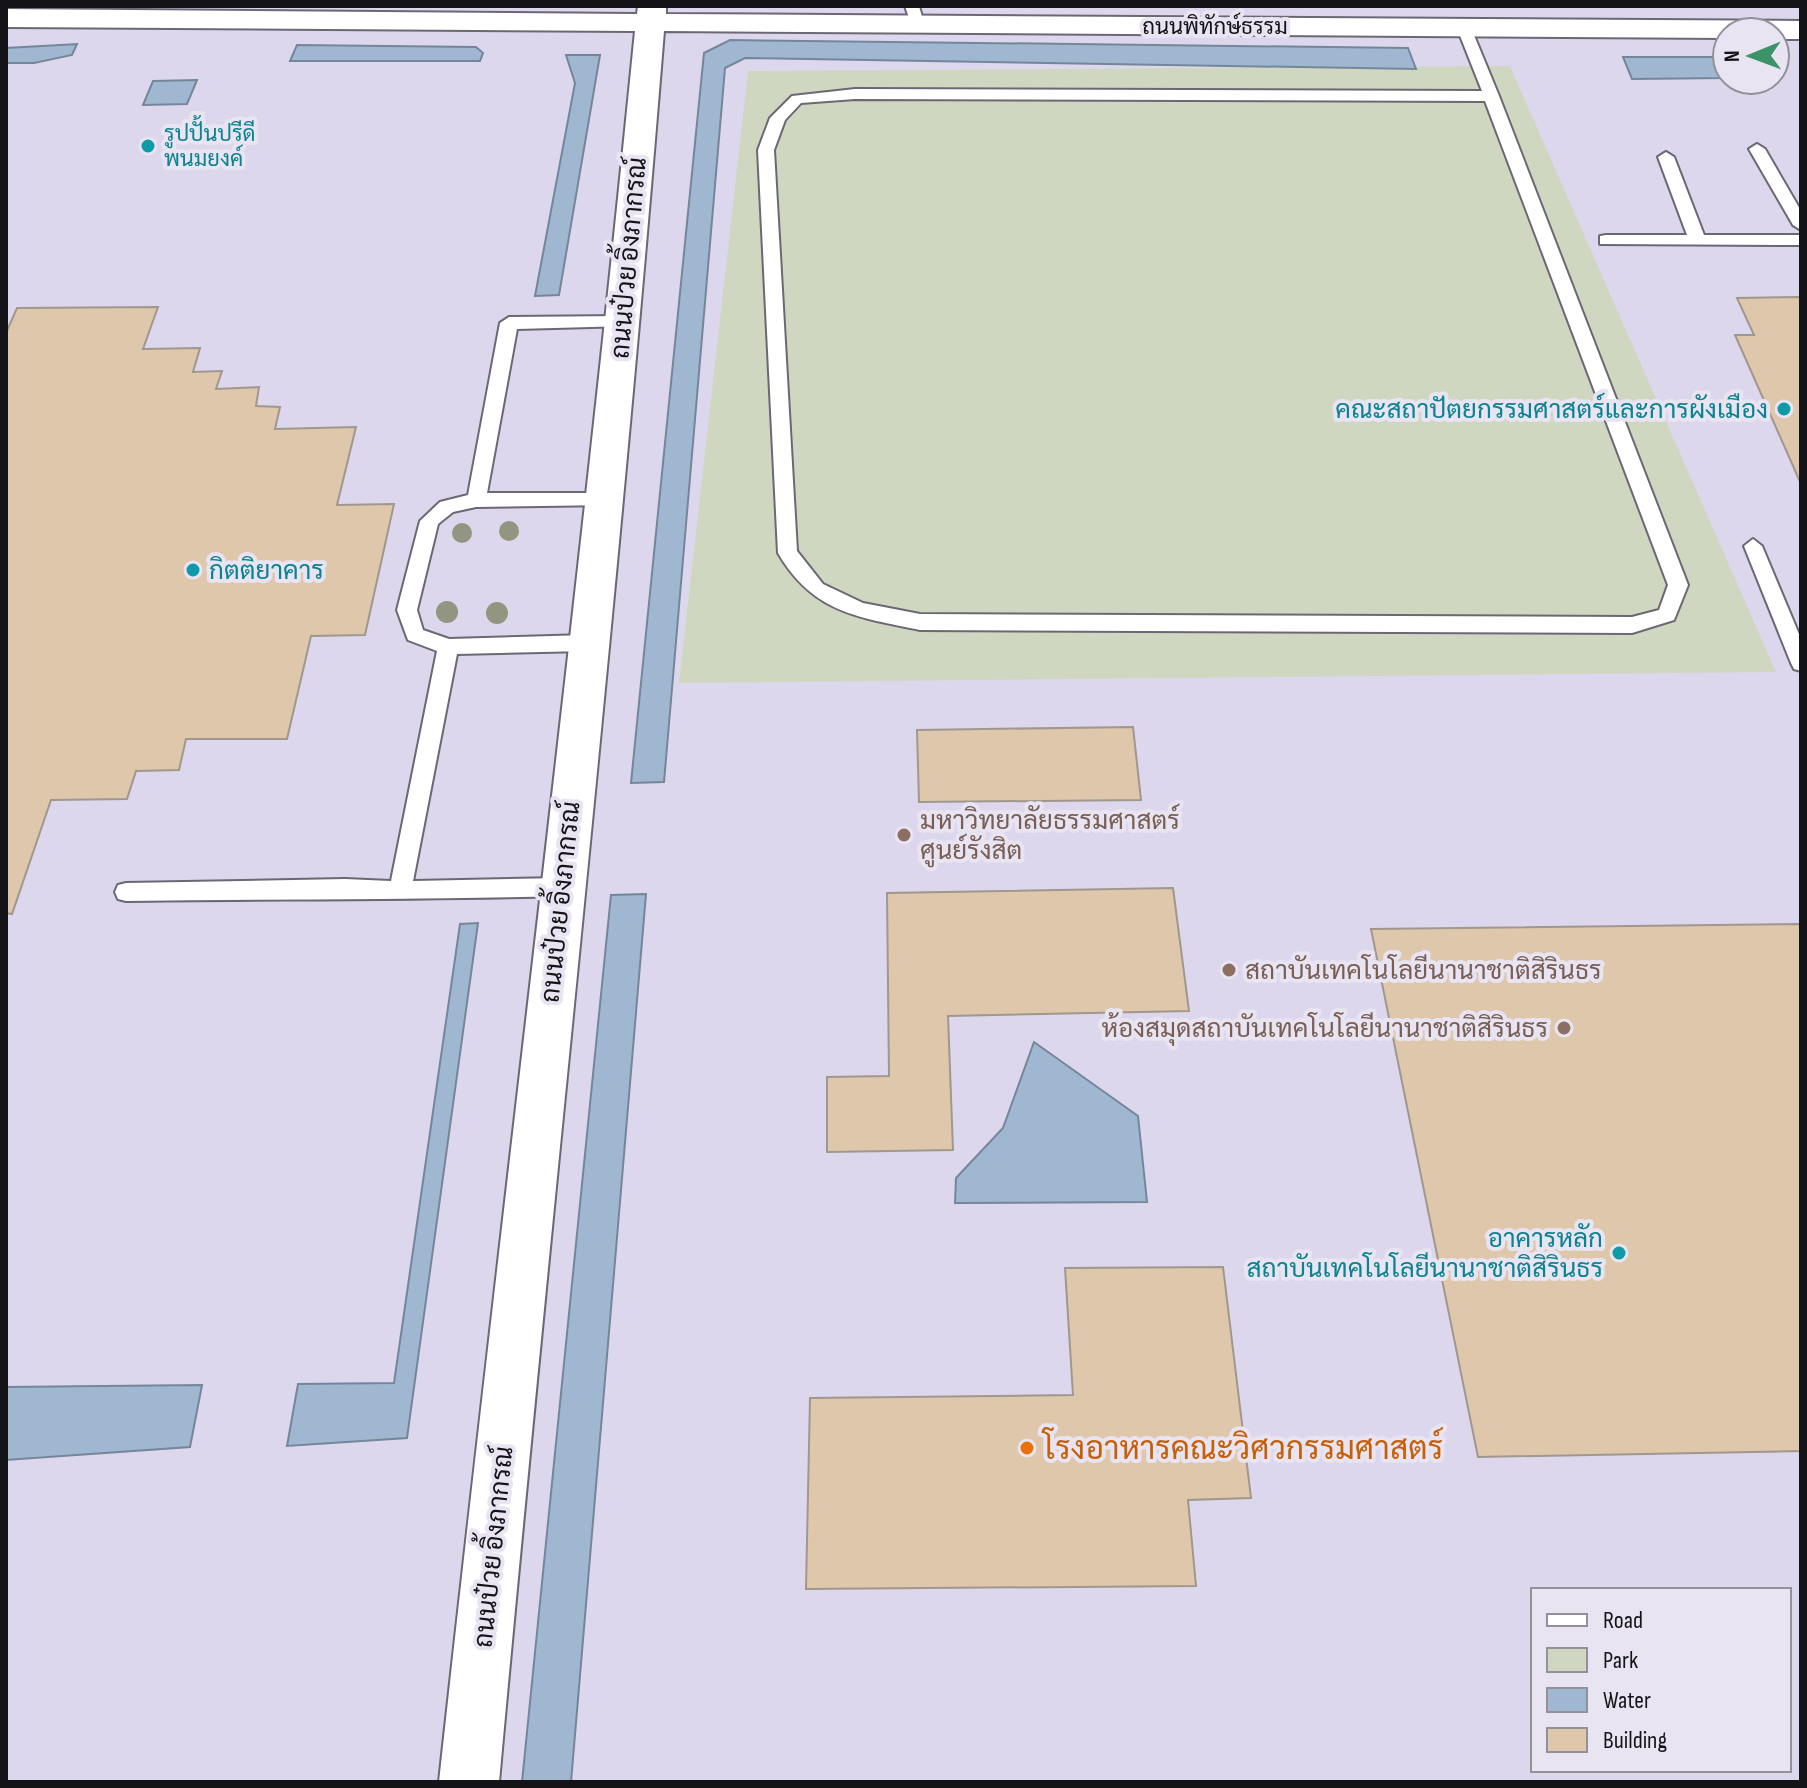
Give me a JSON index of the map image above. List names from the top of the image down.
{
  "streets": {
    "street": ["ถนนพิทักษ์ธรรม", "ถนนป๋วย อิ้งภากรณ์"]
  },
  "crossings": [
    ["ถนนพิทักษ์ธรรม", "ถนนป๋วย อิ้งภากรณ์"]
  ],
  "places": [
    "รูปปั้นปรีดี พนมยงค์",
    "คณะสถาปัตยกรรมศาสตร์และการผังเมือง",
    "กิตติยาคาร",
    "มหาวิทยาลัยธรรมศาสตร์ ศูนย์รังสิต",
    "สถาบันเทคโนโลยีนานาชาติสิรินธร",
    "ห้องสมุดสถาบันเทคโนโลยีนานาชาติสิรินธร",
    "อาคารหลัก สถาบันเทคโนโลยีนานาชาติสิรินธร",
    "โรงอาหารคณะวิศวกรรมศาสตร์"
  ],
  "legend": [
    "Road",
    "Park",
    "Water",
    "Building"
  ],
  "north": "left"
}
